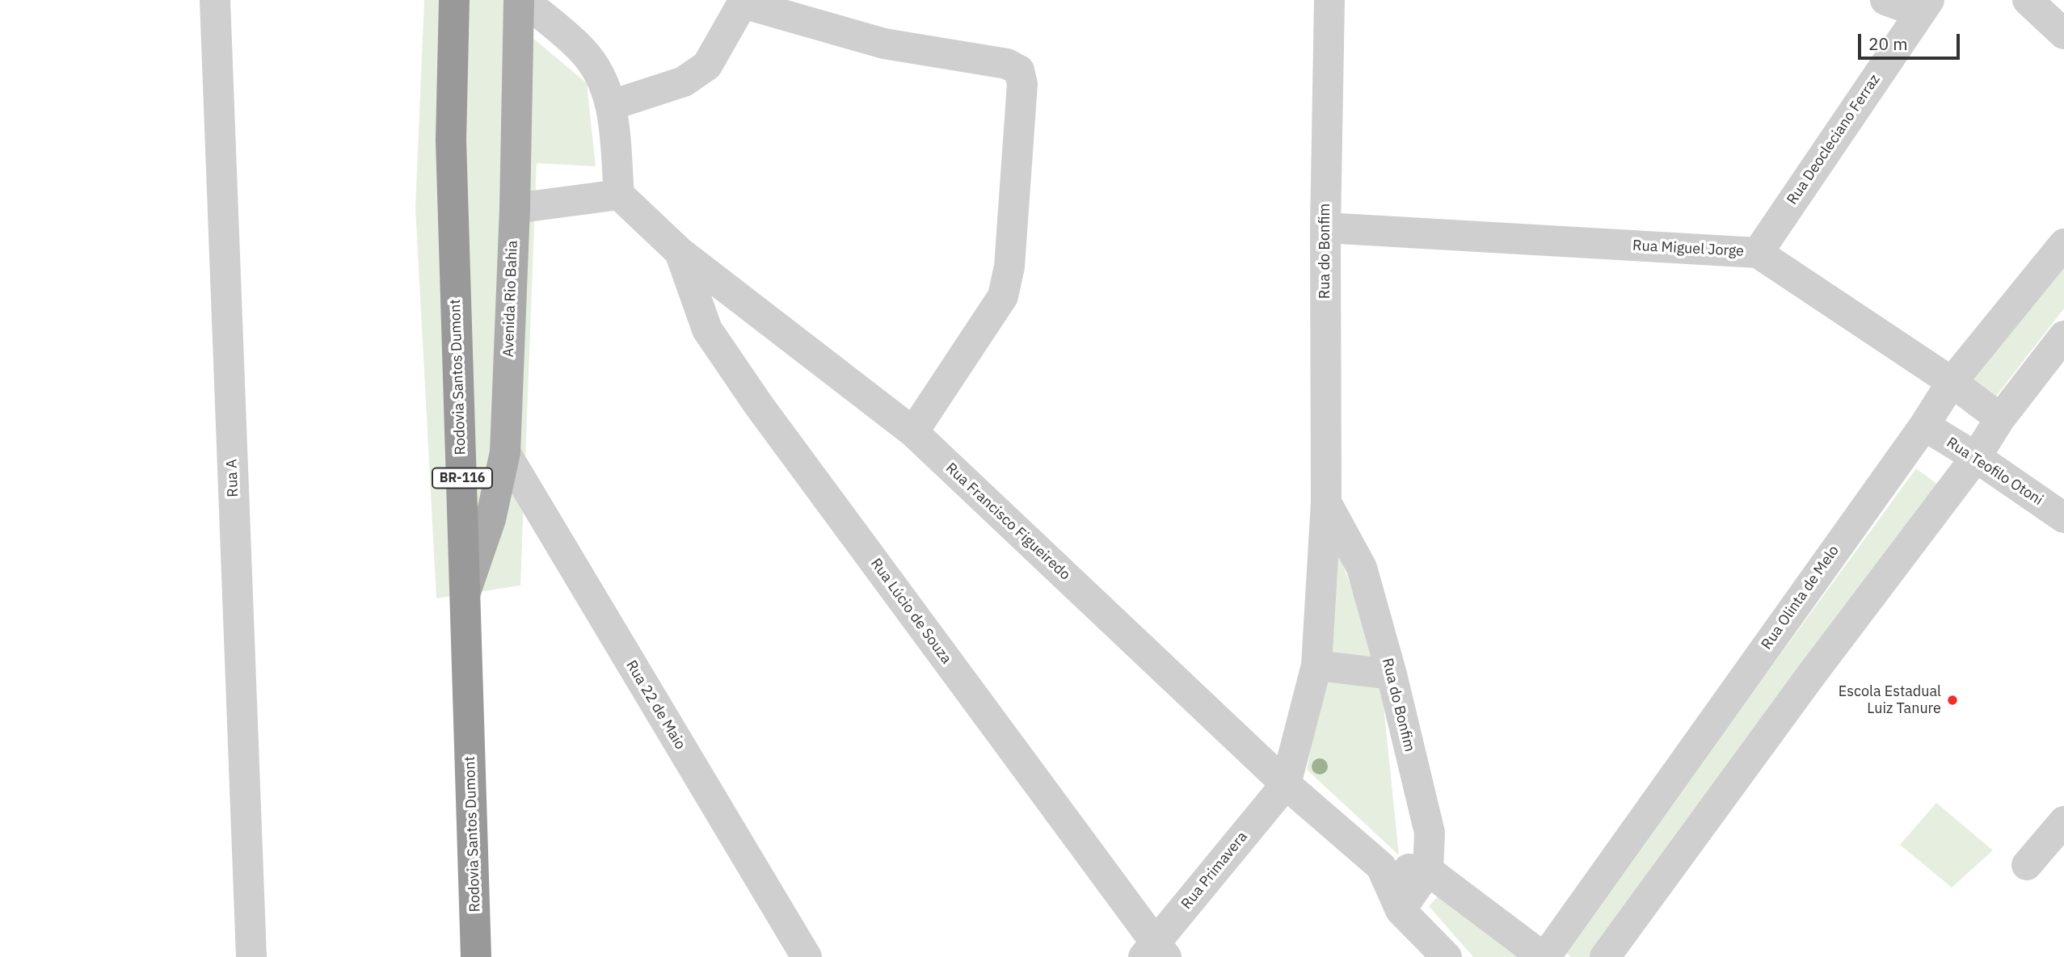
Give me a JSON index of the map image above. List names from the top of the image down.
{
  "streets": {
    "highway": ["Rodovia Santos Dumont", "BR-116"],
    "main road": ["Avenida Rio Bahia"],
    "street": [
      "Rua Deocleciano Ferraz",
      "Rua Miguel Jorge",
      "Rua do Bonfim",
      "Rua Teofilo Otoni",
      "Rua A",
      "Rua Francisco Figueiredo",
      "Rua Olinta de Melo",
      "Rua Lúcio de Souza",
      "Rua 22 de Maio",
      "Rua Primavera"
    ]
  },
  "crossings": [
    ["Rua Deocleciano Ferraz", "Rua Miguel Jorge"],
    ["Rua Miguel Jorge", "Rua do Bonfim"],
    ["Rua Miguel Jorge", "Rua Olinta de Melo"],
    ["Rua do Bonfim", "Rua Francisco Figueiredo"],
    ["Rua do Bonfim", "Rua Primavera"],
    ["Avenida Rio Bahia", "Rodovia Santos Dumont"],
    ["Avenida Rio Bahia", "Rua 22 de Maio"],
    ["Rua Teofilo Otoni", "Rua Olinta de Melo"],
    ["Rua Francisco Figueiredo", "Rua Lúcio de Souza"],
    ["Rua Francisco Figueiredo", "Rua Primavera"],
    ["Rua Lúcio de Souza", "Rua Primavera"]
  ],
  "places": ["Escola Estadual Luiz Tanure"],
  "scale_bar": "20 m"
}
